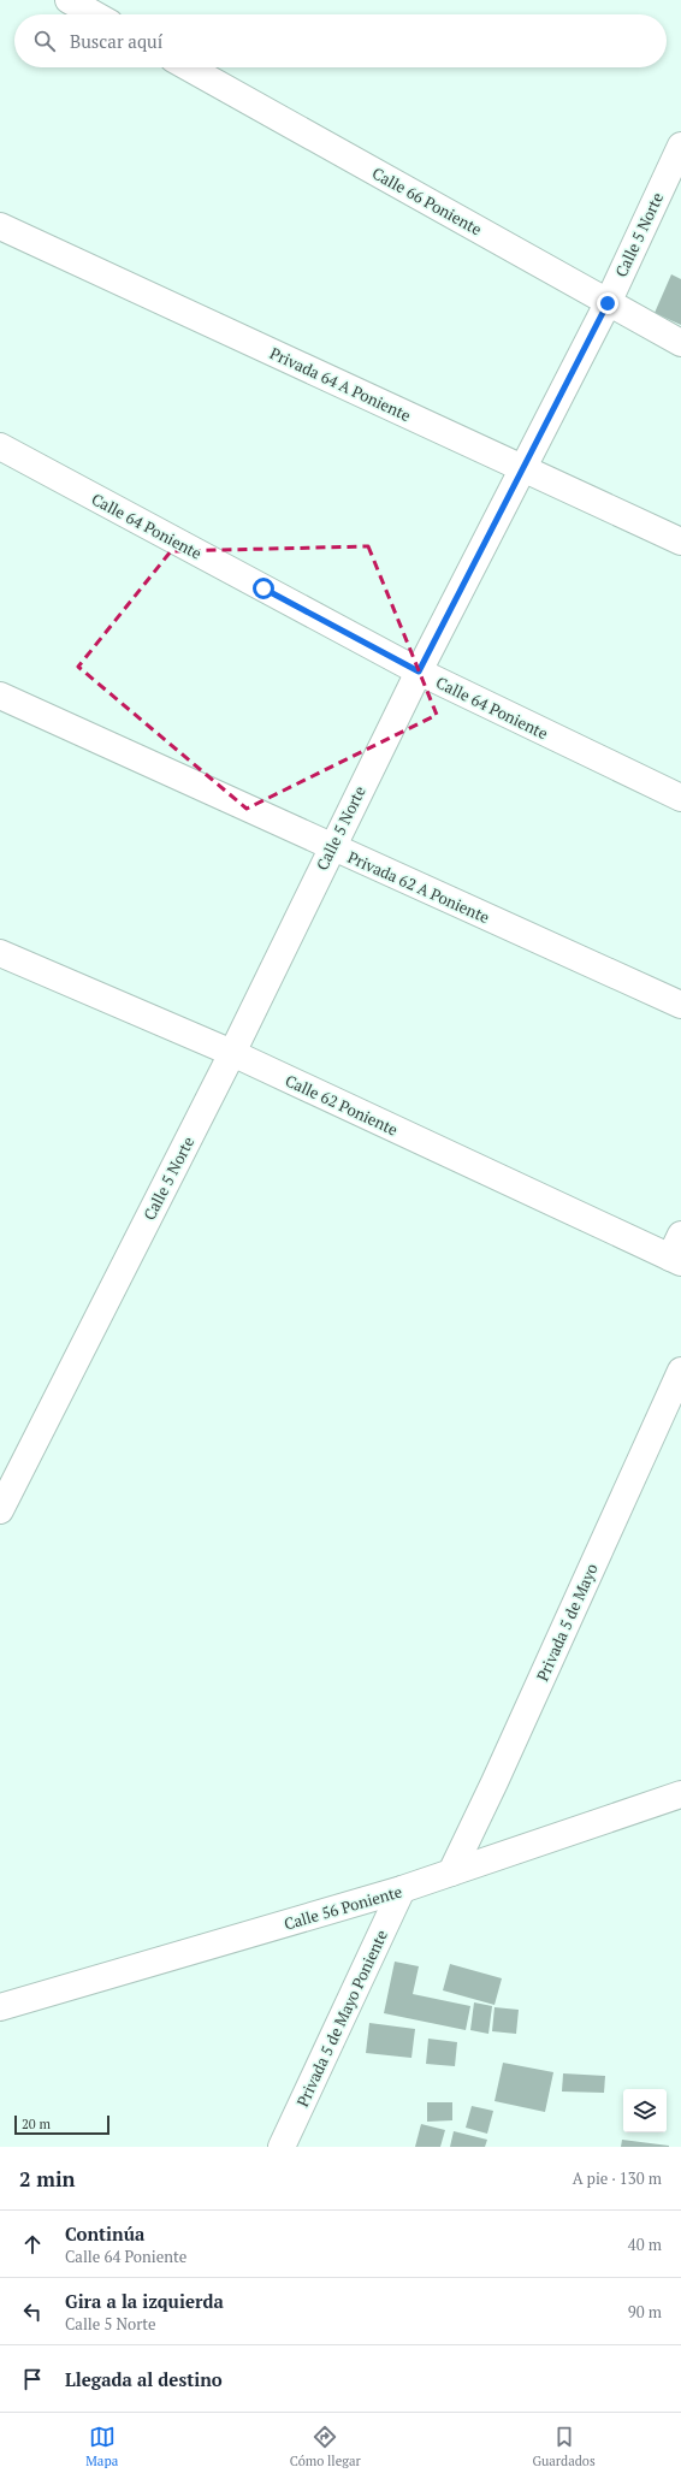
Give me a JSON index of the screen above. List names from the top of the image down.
{
  "streets": {
    "street": [
      "Calle 66 Poniente",
      "Calle 5 Norte",
      "Privada 64 A Poniente",
      "Calle 64 Poniente",
      "Privada 62 A Poniente",
      "Calle 62 Poniente",
      "Privada 5 de Mayo",
      "Calle 56 Poniente",
      "Privada 5 de Mayo Poniente"
    ]
  },
  "crossings": [
    ["Calle 66 Poniente", "Calle 5 Norte"],
    ["Calle 5 Norte", "Privada 64 A Poniente"],
    ["Calle 5 Norte", "Calle 64 Poniente"],
    ["Calle 5 Norte", "Privada 62 A Poniente"],
    ["Calle 5 Norte", "Calle 62 Poniente"],
    ["Privada 5 de Mayo", "Calle 56 Poniente"],
    ["Calle 56 Poniente", "Privada 5 de Mayo Poniente"]
  ],
  "scale_bar": "20 m",
  "page": {
    "search": "Buscar aquí",
    "scale": "20 m",
    "heading": ["2 min", "A pie · 130 m"],
    "list": [
      ["Continúa", "Calle 64 Poniente", "40 m"],
      ["Gira a la izquierda", "Calle 5 Norte", "90 m"],
      "Llegada al destino"
    ],
    "nav": ["Mapa", "Cómo llegar", "Guardados"]
  }
}
